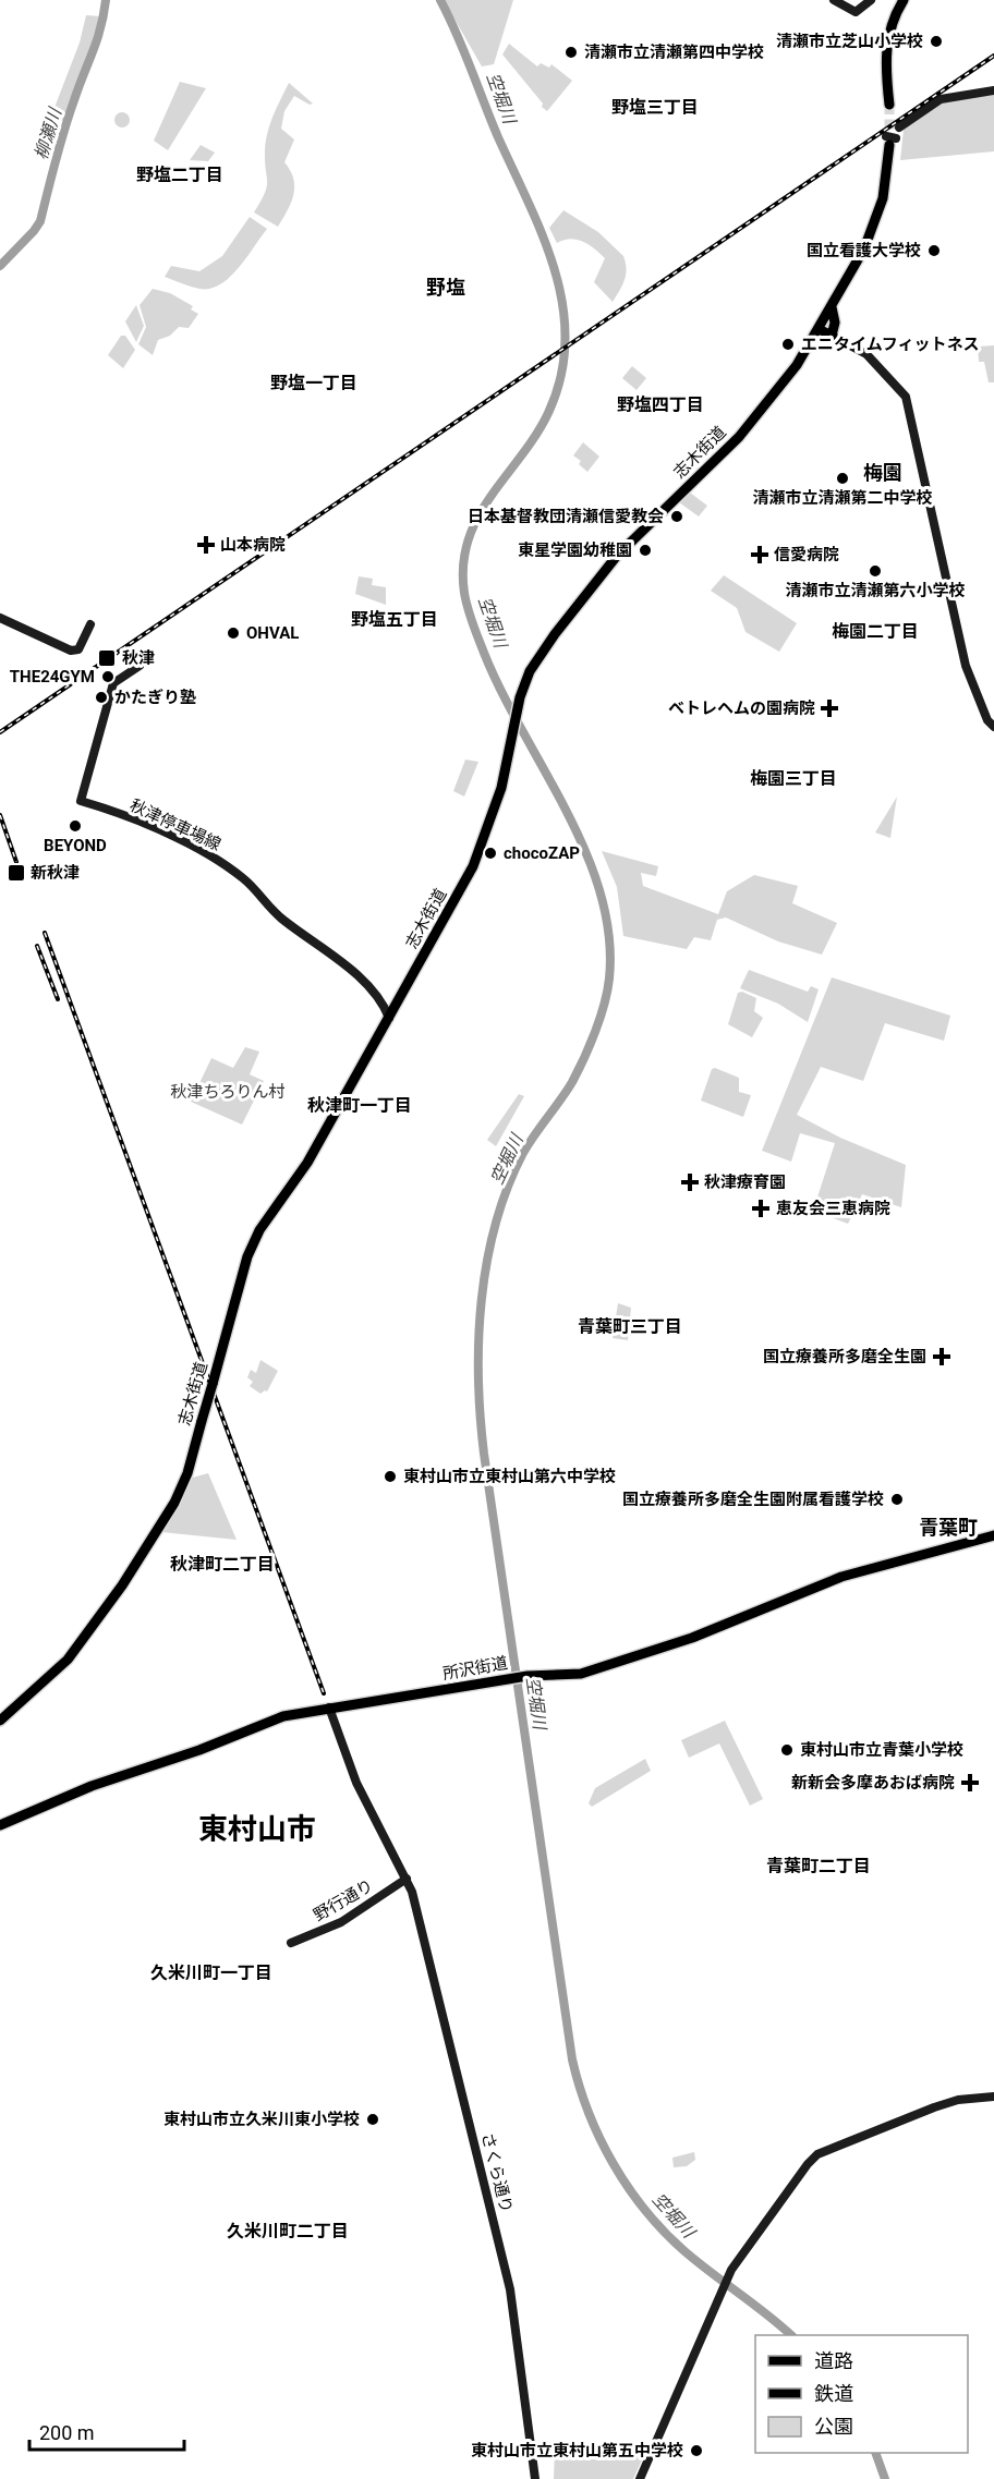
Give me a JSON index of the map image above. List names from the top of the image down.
{
  "streets": {
    "main road": ["志木街道", "所沢街道"],
    "street": ["秋津停車場線", "野行通り", "さくら通り"]
  },
  "crossings": [
    ["志木街道", "秋津停車場線"],
    ["所沢街道", "さくら通り"],
    ["野行通り", "さくら通り"]
  ],
  "districts": [
    "野塩三丁目",
    "野塩二丁目",
    "野塩",
    "野塩一丁目",
    "野塩四丁目",
    "梅園",
    "野塩五丁目",
    "梅園二丁目",
    "梅園三丁目",
    "秋津町一丁目",
    "青葉町三丁目",
    "青葉町",
    "秋津町二丁目",
    "東村山市",
    "青葉町二丁目",
    "久米川町一丁目",
    "久米川町二丁目"
  ],
  "water": ["空堀川", "柳瀬川"],
  "parks": ["秋津ちろりん村"],
  "places": {
    "other": [
      "清瀬市立芝山小学校",
      "清瀬市立清瀬第四中学校",
      "国立看護大学校",
      "エニタイムフィットネス",
      "清瀬市立清瀬第二中学校",
      "日本基督教団清瀬信愛教会",
      "東星学園幼稚園",
      "清瀬市立清瀬第六小学校",
      "OHVAL",
      "THE24GYM",
      "かたぎり塾",
      "BEYOND",
      "chocoZAP",
      "東村山市立東村山第六中学校",
      "国立療養所多磨全生園附属看護学校",
      "東村山市立青葉小学校",
      "東村山市立久米川東小学校",
      "東村山市立東村山第五中学校"
    ],
    "health": [
      "山本病院",
      "信愛病院",
      "ベトレヘムの園病院",
      "秋津療育園",
      "恵友会三恵病院",
      "国立療養所多磨全生園",
      "新新会多摩あおば病院"
    ],
    "transit": ["秋津", "新秋津"]
  },
  "legend": ["道路", "鉄道", "公園"],
  "scale_bar": "200 m"
}
